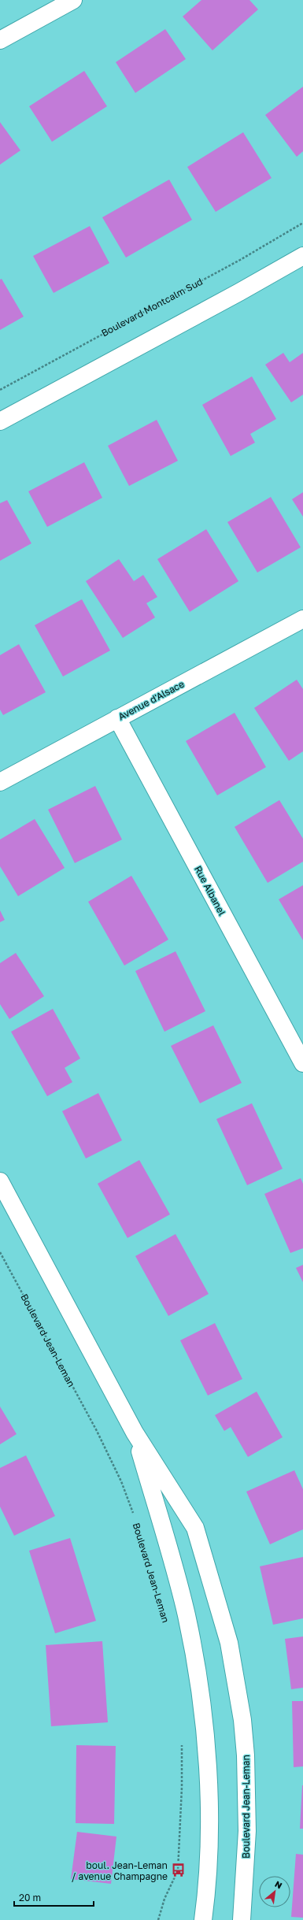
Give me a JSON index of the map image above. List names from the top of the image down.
{
  "streets": {
    "street": ["Avenue d'Alsace", "Rue Albanel", "Boulevard Jean-Leman"],
    "path": ["Boulevard Montcalm Sud"]
  },
  "crossings": [
    ["Avenue d'Alsace", "Rue Albanel"]
  ],
  "places": {
    "bus stop": ["boul. Jean-Leman / avenue Champagne"]
  },
  "scale_bar": "20 m",
  "north": "top right"
}
